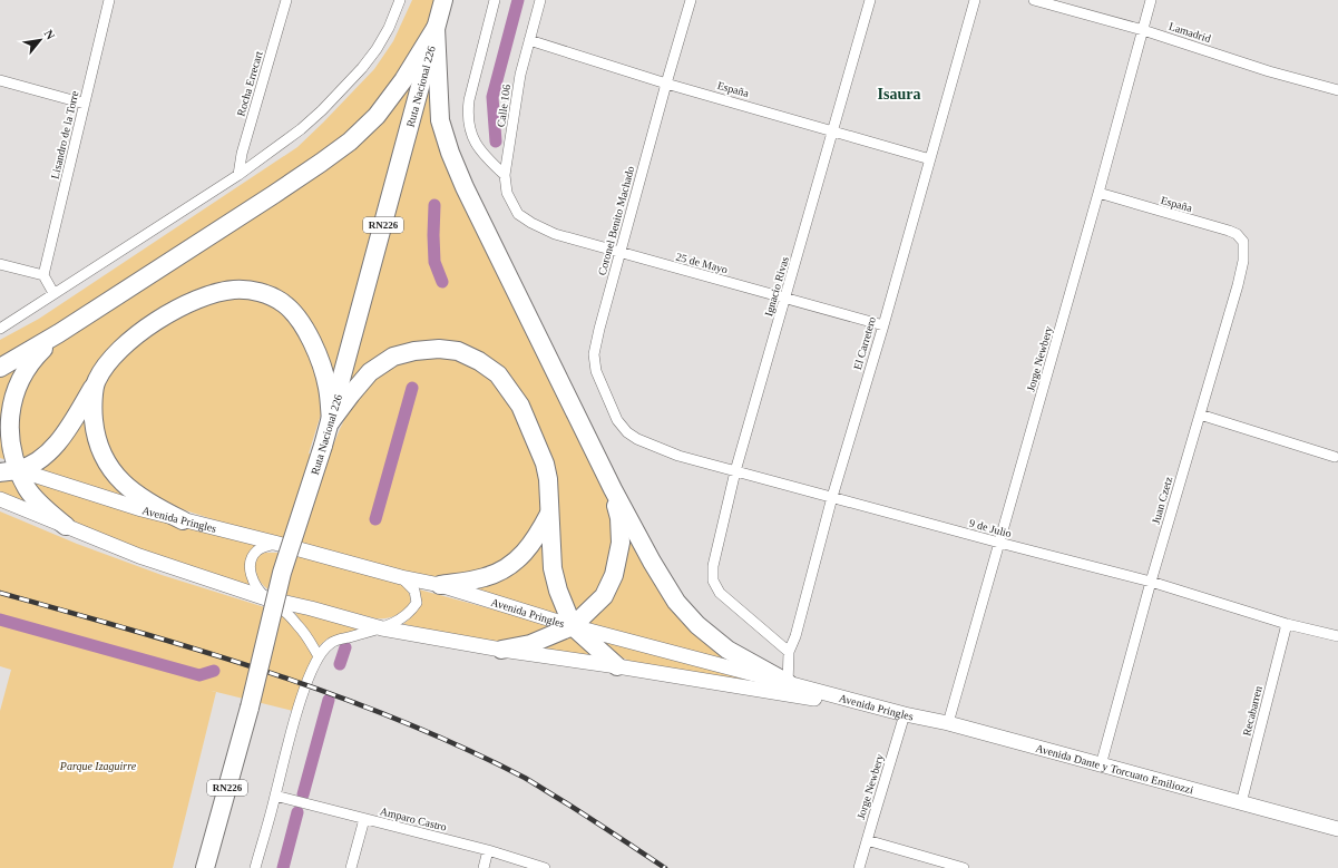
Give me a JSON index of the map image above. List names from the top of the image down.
{
  "streets": {
    "highway": ["Ruta Nacional 226", "RN226"],
    "main road": ["Avenida Pringles", "Avenida Dante y Torcuato Emiliozzi"],
    "street": [
      "Lamadrid",
      "Rocha Errecart",
      "España",
      "Calle 106",
      "Lisandro de la Torre",
      "Coronel Benito Machado",
      "25 de Mayo",
      "Ignacio Rivas",
      "El Carretero",
      "Jorge Newbery",
      "Juan Czetz",
      "9 de Julio",
      "Recabarren",
      "Amparo Castro"
    ]
  },
  "crossings": [
    ["Lamadrid", "Jorge Newbery"],
    ["España", "Calle 106"],
    ["España", "Coronel Benito Machado"],
    ["España", "Ignacio Rivas"],
    ["España", "El Carretero"],
    ["España", "Jorge Newbery"],
    ["España", "Juan Czetz"],
    ["Calle 106", "25 de Mayo"],
    ["Coronel Benito Machado", "25 de Mayo"],
    ["Coronel Benito Machado", "9 de Julio"],
    ["25 de Mayo", "Ignacio Rivas"],
    ["25 de Mayo", "El Carretero"],
    ["Ignacio Rivas", "El Carretero"],
    ["Ignacio Rivas", "9 de Julio"],
    ["El Carretero", "Avenida Pringles"],
    ["El Carretero", "9 de Julio"],
    ["Jorge Newbery", "Avenida Pringles"],
    ["Jorge Newbery", "9 de Julio"],
    ["Jorge Newbery", "Avenida Dante y Torcuato Emiliozzi"],
    ["Juan Czetz", "9 de Julio"],
    ["Juan Czetz", "Avenida Dante y Torcuato Emiliozzi"],
    ["Avenida Pringles", "Avenida Dante y Torcuato Emiliozzi"],
    ["9 de Julio", "Recabarren"],
    ["Recabarren", "Avenida Dante y Torcuato Emiliozzi"]
  ],
  "districts": ["Isaura"],
  "parks": ["Parque Izaguirre"],
  "north": "top right"
}
